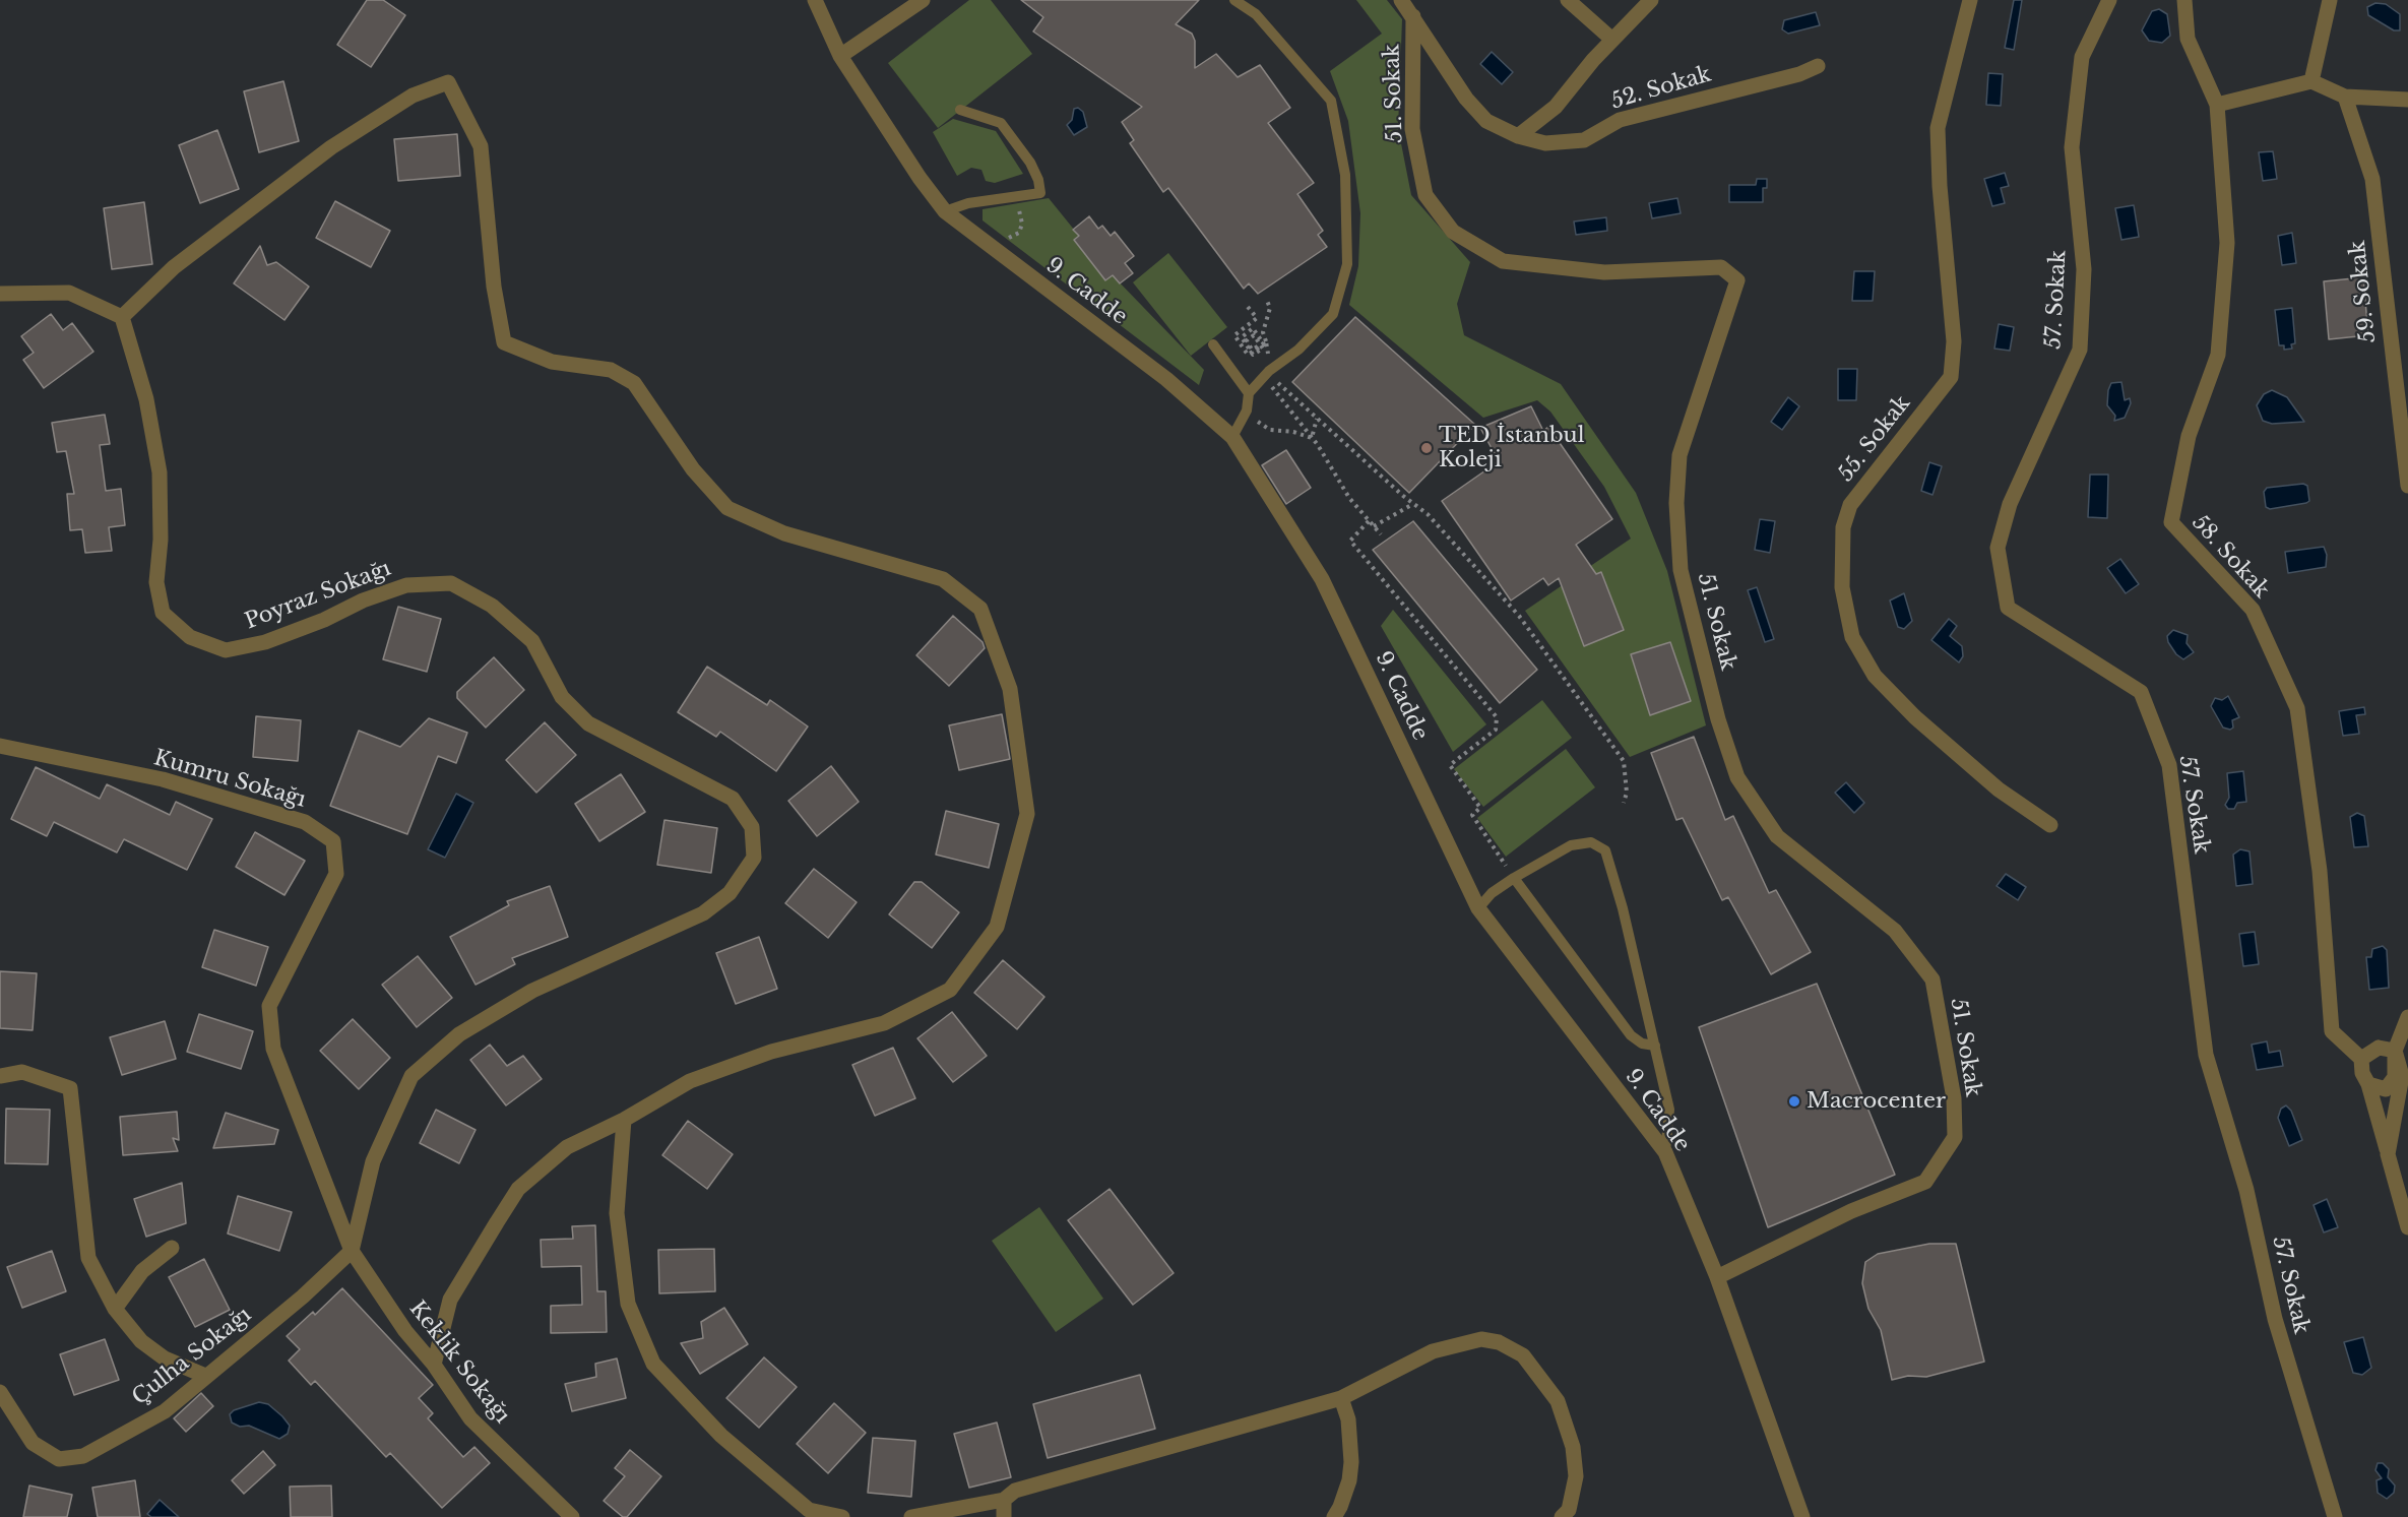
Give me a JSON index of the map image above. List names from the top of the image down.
{
  "streets": {
    "street": [
      "52. Sokak",
      "51. Sokak",
      "9. Cadde",
      "59. Sokak",
      "57. Sokak",
      "55. Sokak",
      "58. Sokak",
      "Poyraz Sokağı",
      "Kumru Sokağı",
      "Çulha Sokağı",
      "Keklik Sokağı"
    ]
  },
  "crossings": [
    ["52. Sokak", "51. Sokak"],
    ["51. Sokak", "9. Cadde"],
    ["Poyraz Sokağı", "Kumru Sokağı"],
    ["Poyraz Sokağı", "Çulha Sokağı"],
    ["Poyraz Sokağı", "Keklik Sokağı"],
    ["Kumru Sokağı", "Çulha Sokağı"],
    ["Kumru Sokağı", "Keklik Sokağı"],
    ["Çulha Sokağı", "Keklik Sokağı"]
  ],
  "places": ["TED İstanbul Koleji", "Macrocenter"]
}
